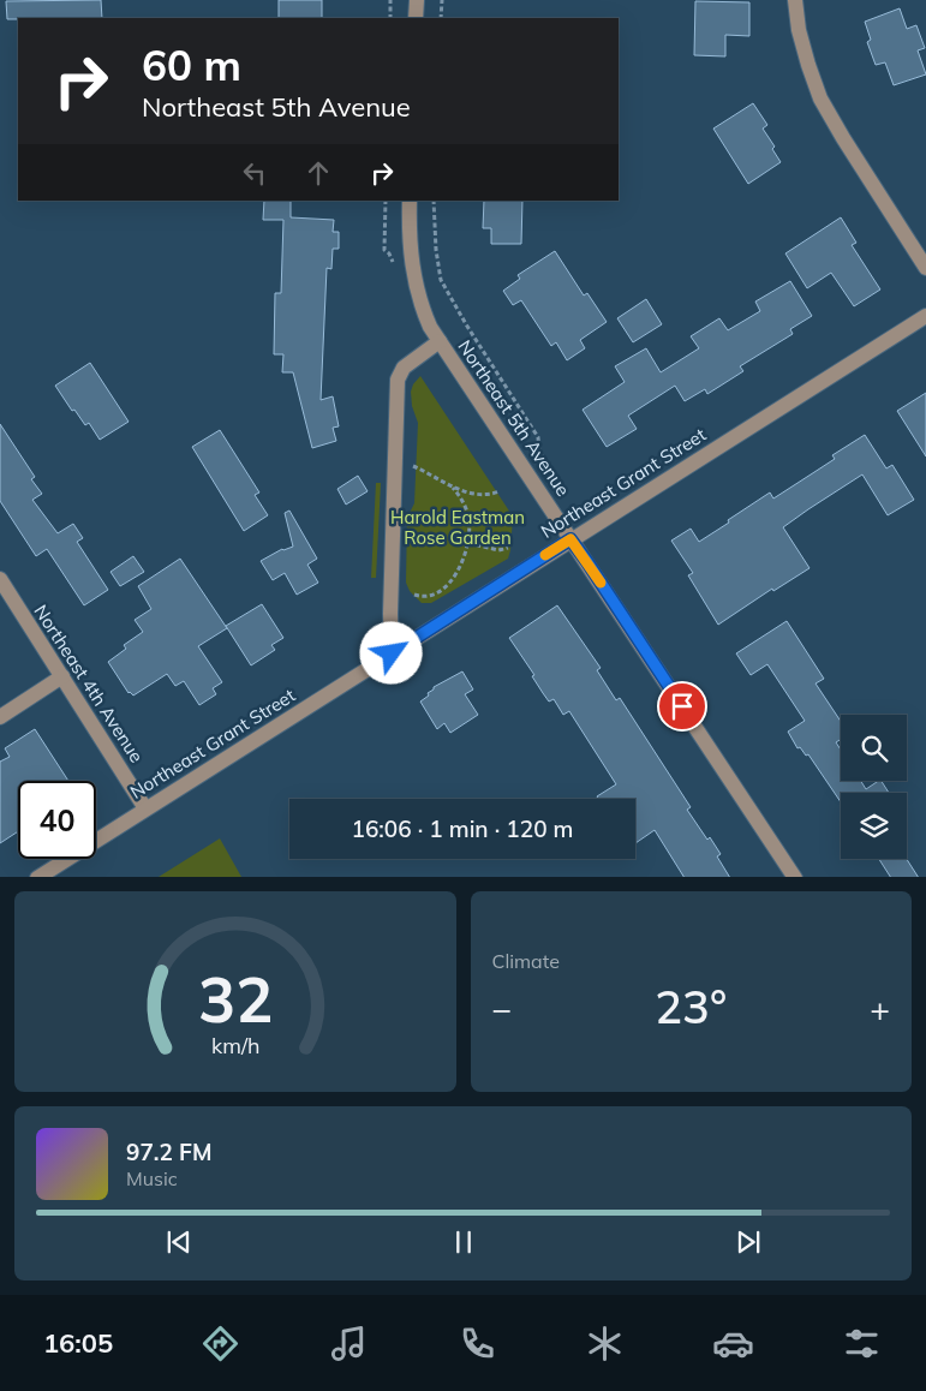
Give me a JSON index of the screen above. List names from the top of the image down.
{
  "streets": {
    "street": ["Northeast 5th Avenue", "Northeast Grant Street", "Northeast 4th Avenue"]
  },
  "crossings": [
    ["Northeast 5th Avenue", "Northeast Grant Street"],
    ["Northeast Grant Street", "Northeast 4th Avenue"]
  ],
  "parks": ["Harold Eastman Rose Garden"],
  "page": {
    "turn": ["60 m", "Northeast 5th Avenue"],
    "limit": "40",
    "trip": "16:06 · 1 min · 120 m",
    "tile": "Climate",
    "heat": ["−", "23°", "+"],
    "song": ["97.2 FM", "Music"],
    "tabs": "16:05",
    "gauge": ["32", "km/h"]
  }
}
